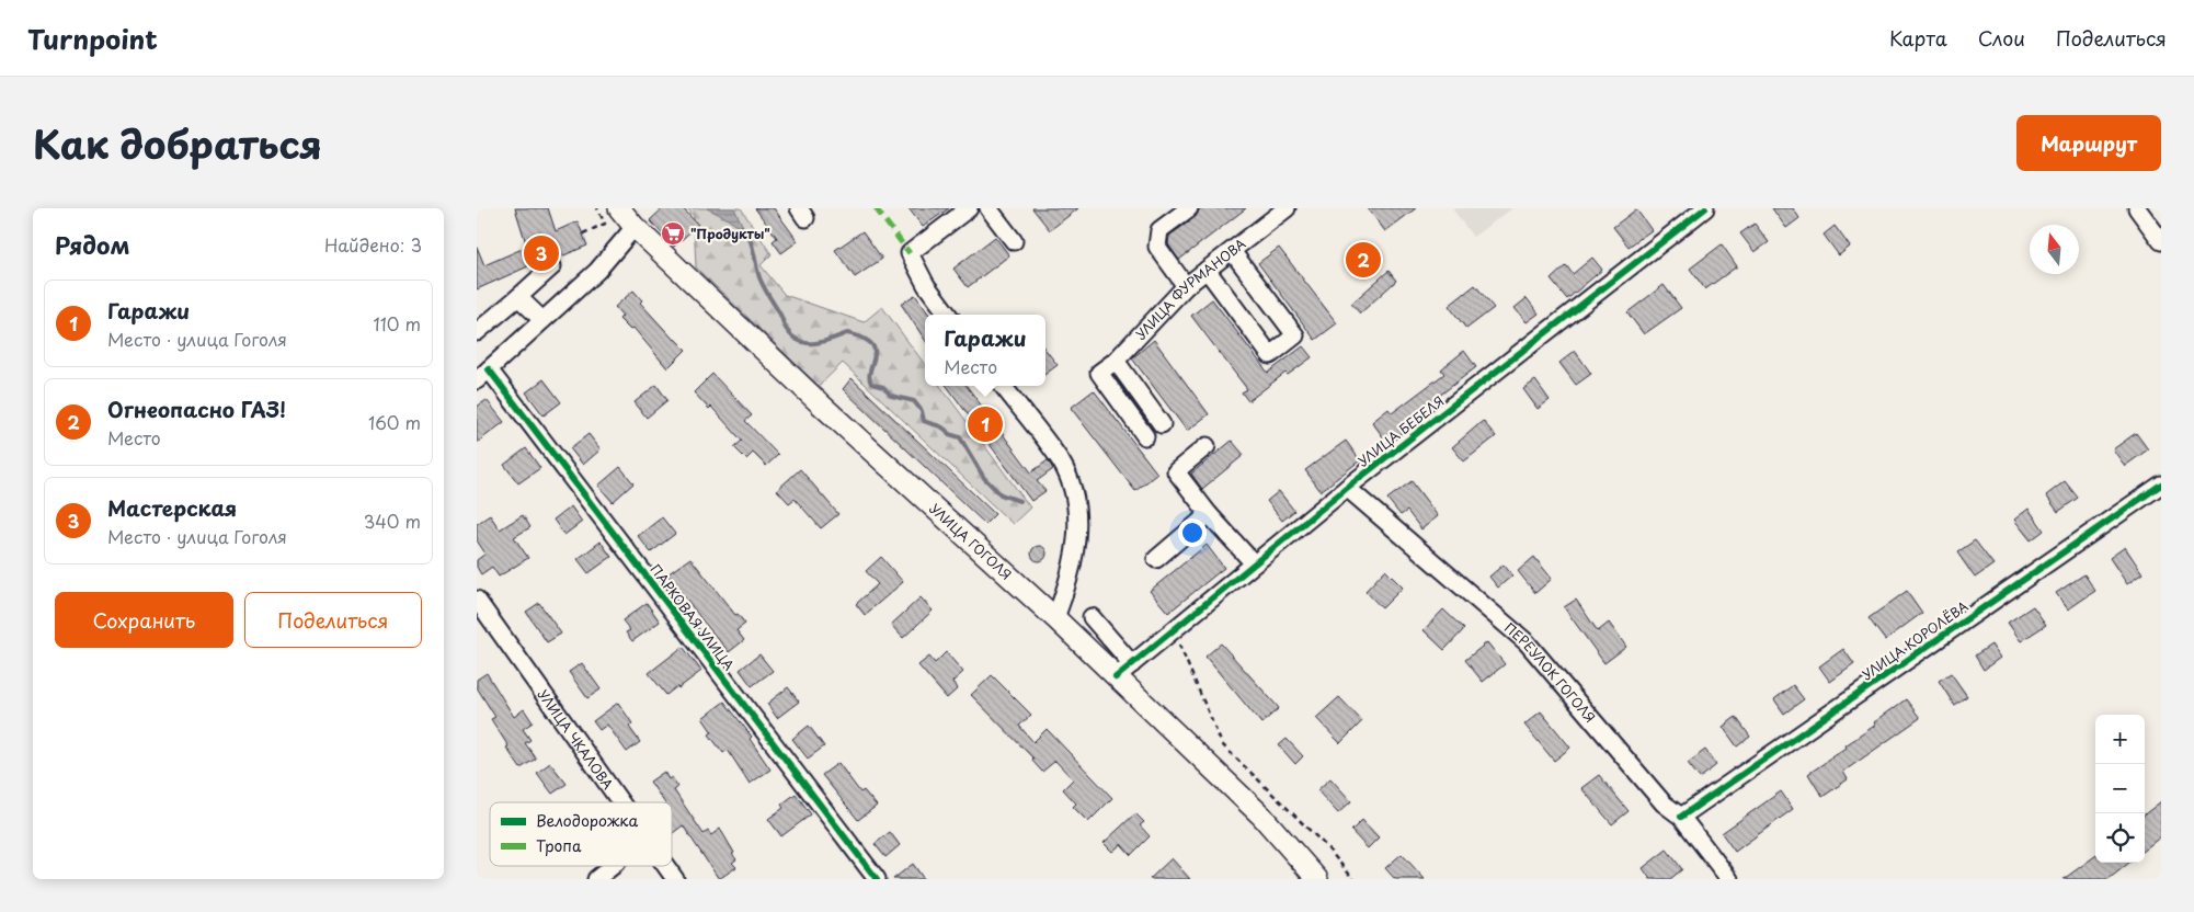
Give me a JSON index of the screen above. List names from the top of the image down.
{
  "streets": {
    "main road": ["УЛИЦА ГОГОЛЯ"],
    "street": [
      "УЛИЦА ФУРМАНОВА",
      "УЛИЦА БЕБЕЛЯ",
      "ПАРКОВАЯ УЛИЦА",
      "УЛИЦА КОРОЛЁВА",
      "ПЕРЕУЛОК ГОГОЛЯ",
      "УЛИЦА ЧКАЛОВА"
    ]
  },
  "crossings": [
    ["УЛИЦА БЕБЕЛЯ", "УЛИЦА ГОГОЛЯ"],
    ["УЛИЦА БЕБЕЛЯ", "ПЕРЕУЛОК ГОГОЛЯ"],
    ["УЛИЦА КОРОЛЁВА", "ПЕРЕУЛОК ГОГОЛЯ"]
  ],
  "places": {
    "supermarket": ["\"Продукты\""]
  },
  "legend": ["Велодорожка", "Тропа"],
  "north": "top",
  "page": {
    "header": "Turnpoint",
    "nav": ["Карта", "Слои", "Поделиться"],
    "title": "Как добраться",
    "buttons": [
      "Маршрут",
      ["Сохранить", "Поделиться"]
    ],
    "heading": ["Рядом", "Найдено: 3"],
    "pins": ["3", "2", "1"],
    "list": [
      {
        "mark": "1",
        "name": "Гаражи",
        "note": "Место · улица Гоголя",
        "value": "110 m"
      },
      {
        "mark": "2",
        "name": "Огнеопасно ГАЗ!",
        "note": "Место",
        "value": "160 m"
      },
      {
        "mark": "3",
        "name": "Мастерская",
        "note": "Место · улица Гоголя",
        "value": "340 m"
      }
    ],
    "popup": ["Гаражи", "Место"],
    "map_buttons": ["+", "−"]
  }
}
